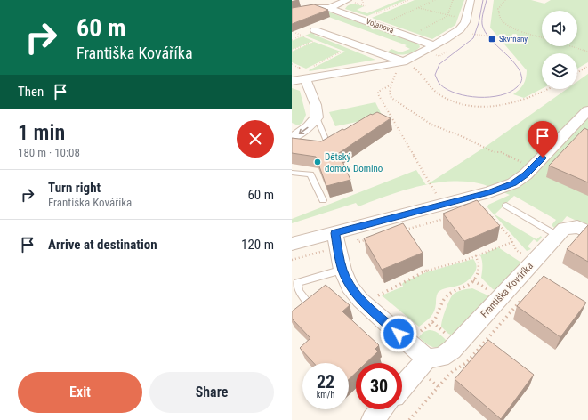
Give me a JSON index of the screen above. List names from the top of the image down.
{
  "streets": {
    "street": ["Vojanova", "Františka Kováříka"]
  },
  "places": {
    "transit": ["Skvrňany"],
    "other": ["Dětský domov Domino"]
  },
  "page": {
    "turn": ["60 m", "Františka Kováříka"],
    "then": "Then",
    "heading": ["1 min", "180 m · 10:08"],
    "list": [
      {
        "name": "Turn right",
        "note": "Františka Kováříka",
        "value": "60 m"
      },
      {
        "name": "Arrive at destination",
        "value": "120 m"
      }
    ],
    "speed": "22 km/h",
    "limit": "30",
    "buttons": ["Exit", "Share"]
  }
}
